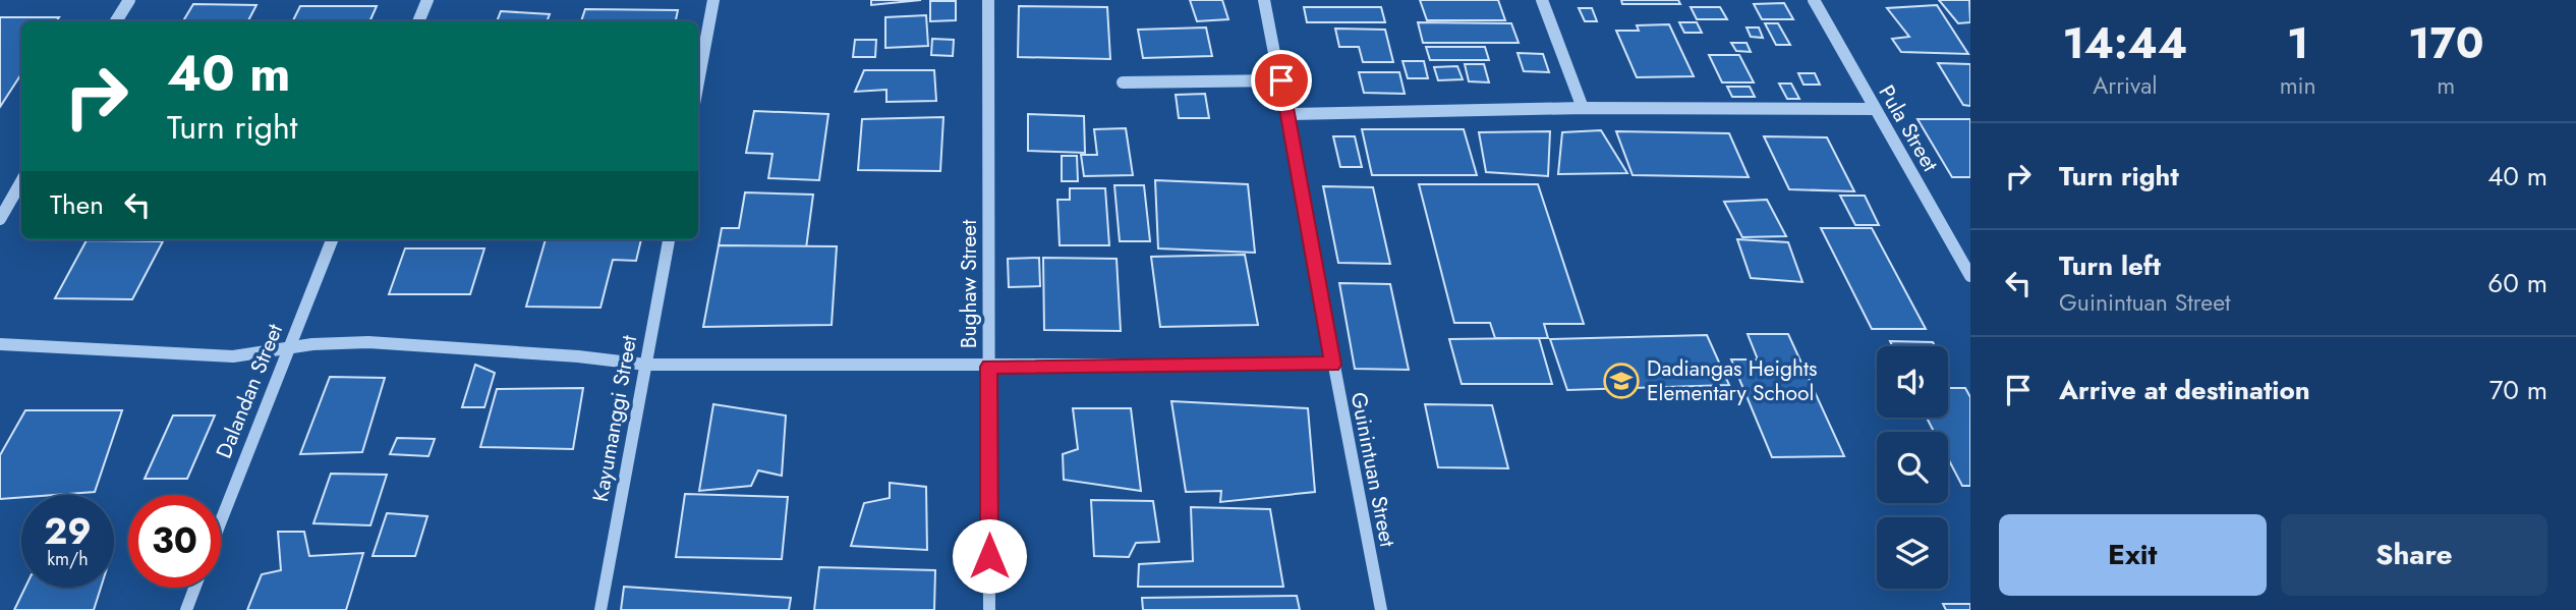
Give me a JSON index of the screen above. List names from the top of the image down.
{
  "streets": {
    "street": [
      "Pula Street",
      "Bughaw Street",
      "Dalandan Street",
      "Kayumanggi Street",
      "Guinintuan Street"
    ]
  },
  "places": {
    "school or university": ["Dadiangas Heights Elementary School"]
  },
  "page": {
    "eta": [
      "14:44",
      "Arrival",
      "1",
      "min",
      "170",
      "m"
    ],
    "turn": ["40 m", "Turn right"],
    "list": [
      {
        "name": "Turn right",
        "value": "40 m"
      },
      {
        "name": "Turn left",
        "note": "Guinintuan Street",
        "value": "60 m"
      },
      {
        "name": "Arrive at destination",
        "value": "70 m"
      }
    ],
    "then": "Then",
    "speed": "29 km/h",
    "limit": "30",
    "buttons": ["Exit", "Share"]
  }
}
